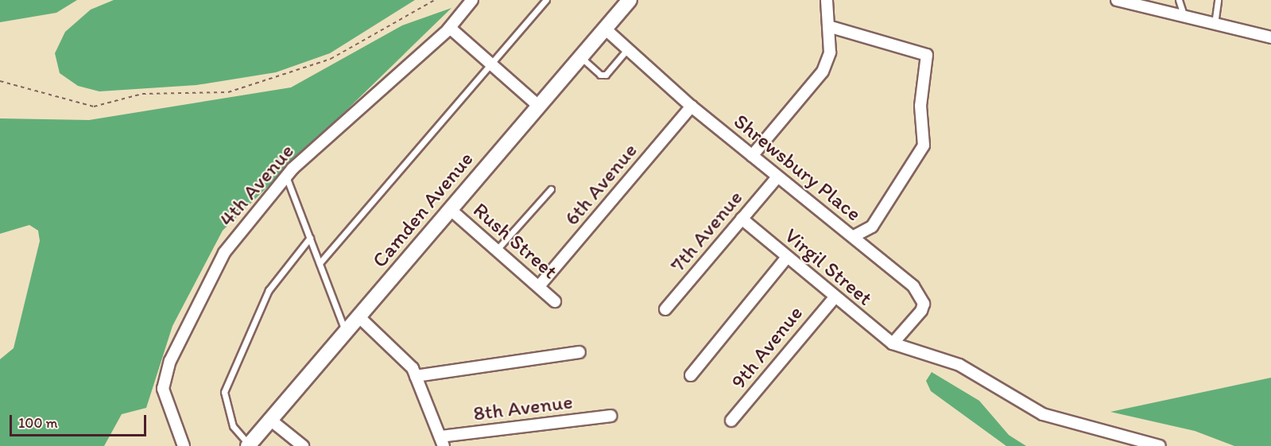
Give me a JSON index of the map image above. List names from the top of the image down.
{
  "streets": {
    "street": [
      "Shrewsbury Place",
      "6th Avenue",
      "4th Avenue",
      "Camden Avenue",
      "7th Avenue",
      "Rush Street",
      "Virgil Street",
      "9th Avenue",
      "8th Avenue"
    ]
  },
  "crossings": [
    ["Shrewsbury Place", "6th Avenue"],
    ["Shrewsbury Place", "Camden Avenue"],
    ["Shrewsbury Place", "7th Avenue"],
    ["Shrewsbury Place", "Virgil Street"],
    ["6th Avenue", "Rush Street"],
    ["Camden Avenue", "Rush Street"],
    ["7th Avenue", "Virgil Street"],
    ["Virgil Street", "9th Avenue"]
  ],
  "scale_bar": "100 m"
}
